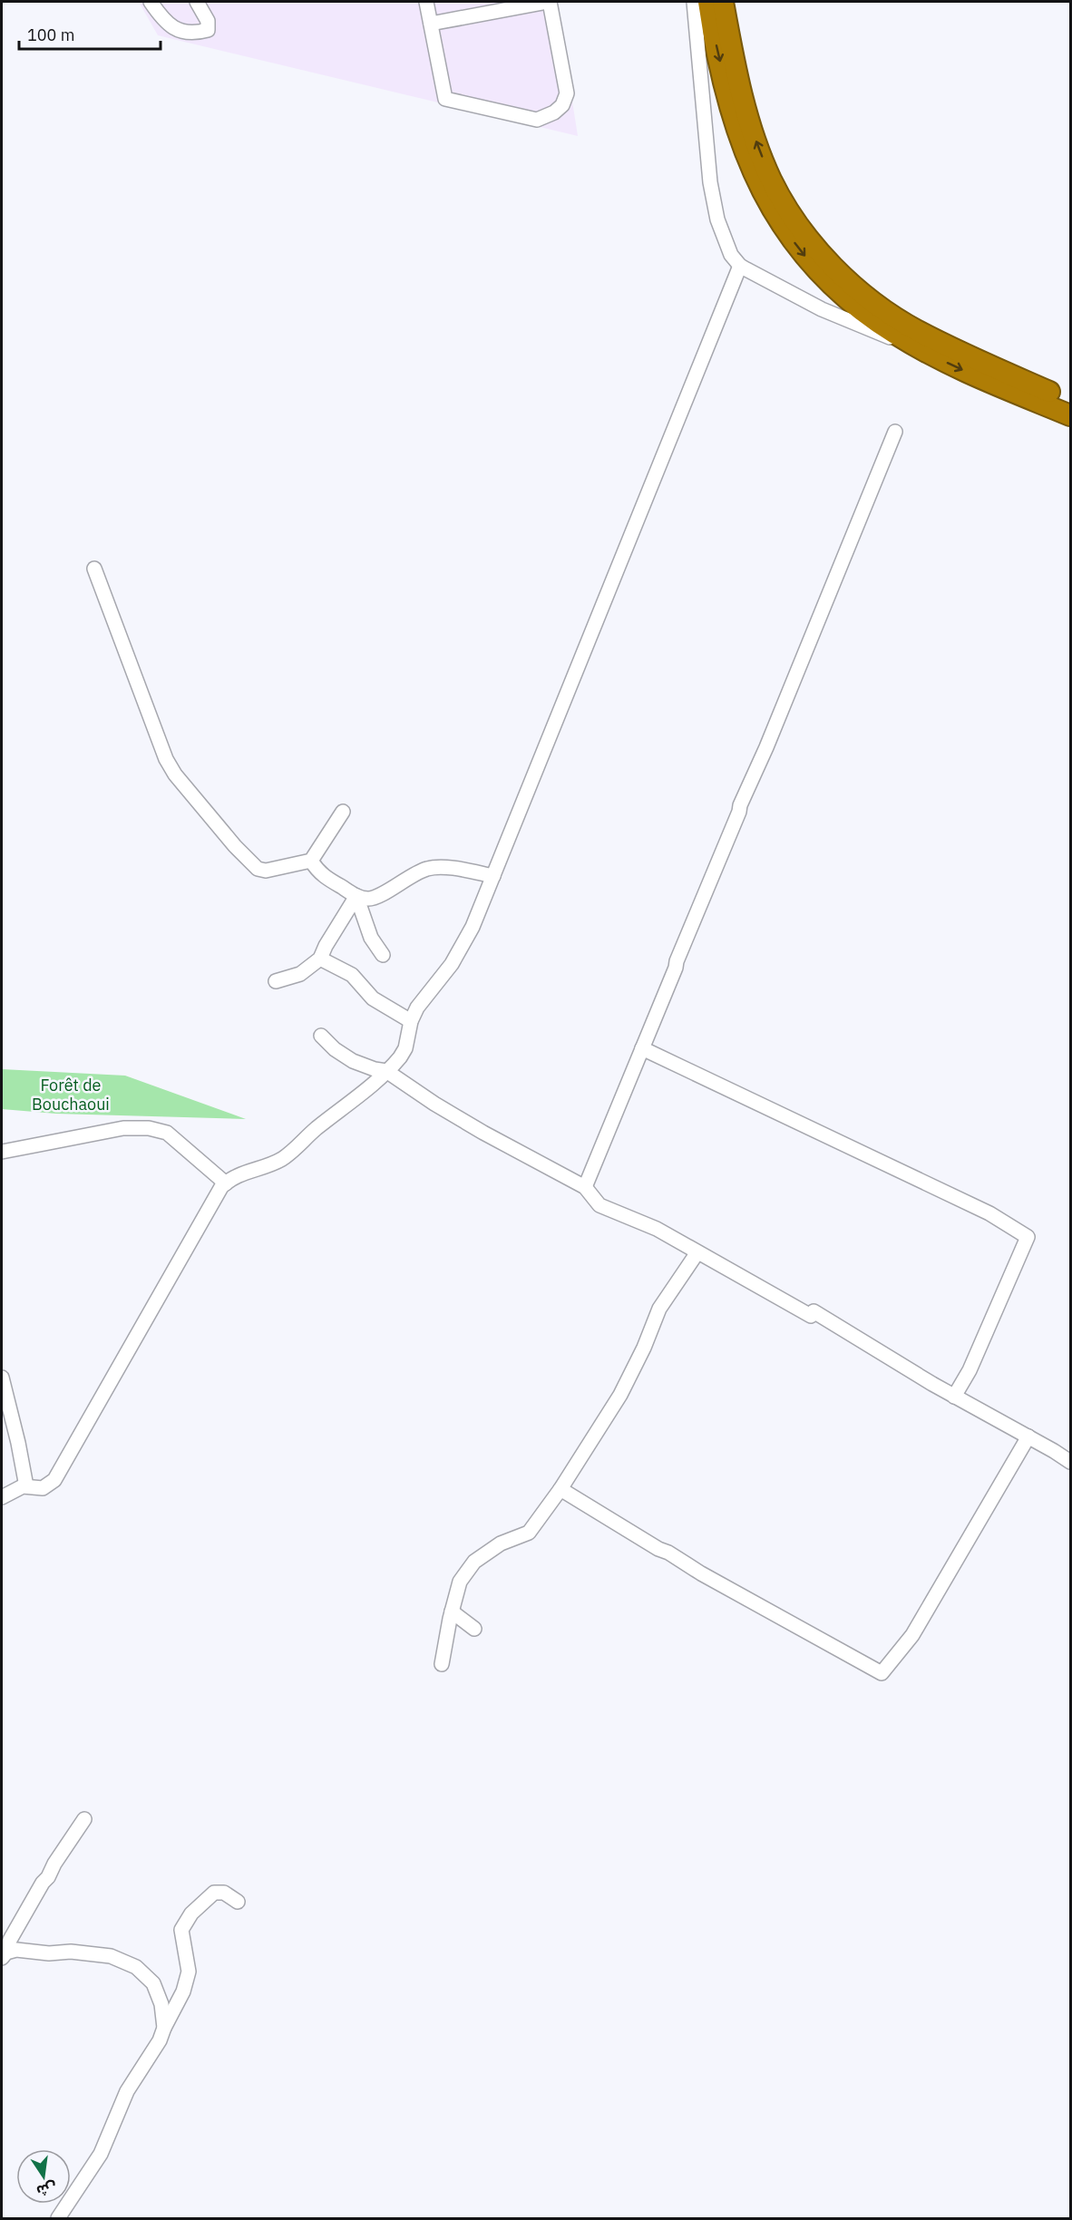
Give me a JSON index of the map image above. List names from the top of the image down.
{
  "parks": ["Forêt de Bouchaoui"],
  "scale_bar": "100 m",
  "north": "bottom"
}
